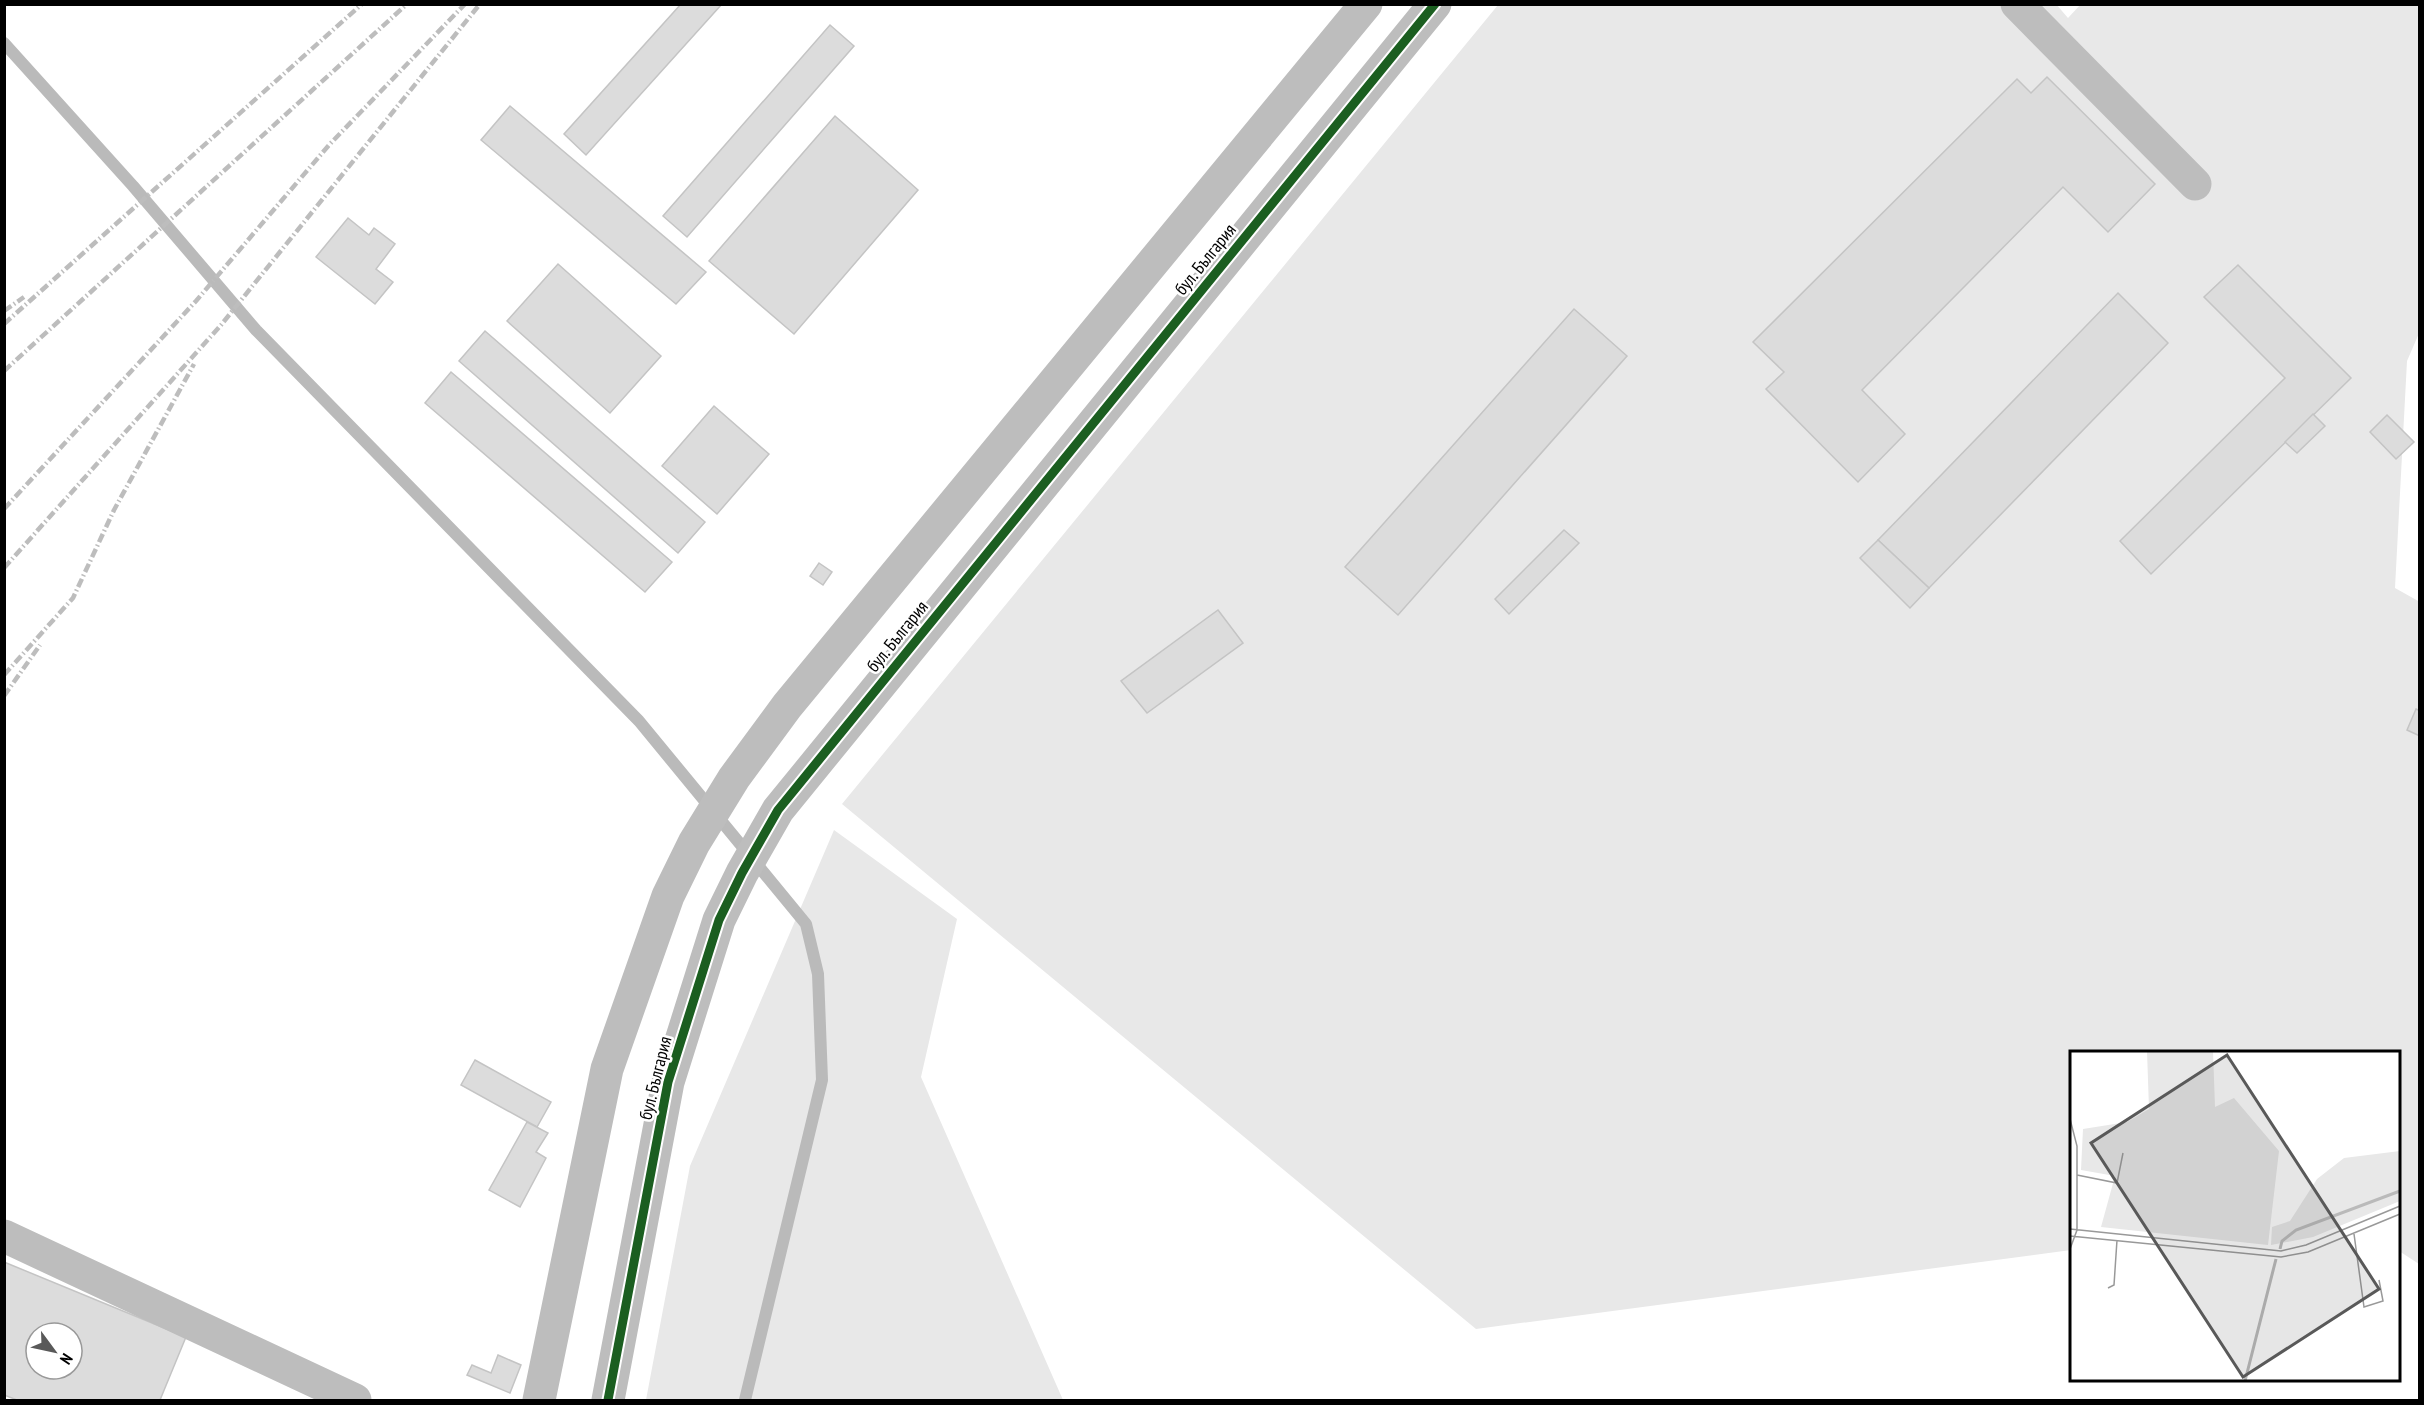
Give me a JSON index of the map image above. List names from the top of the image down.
{
  "streets": {
    "street": ["бул. България"]
  },
  "north": "bottom right"
}
